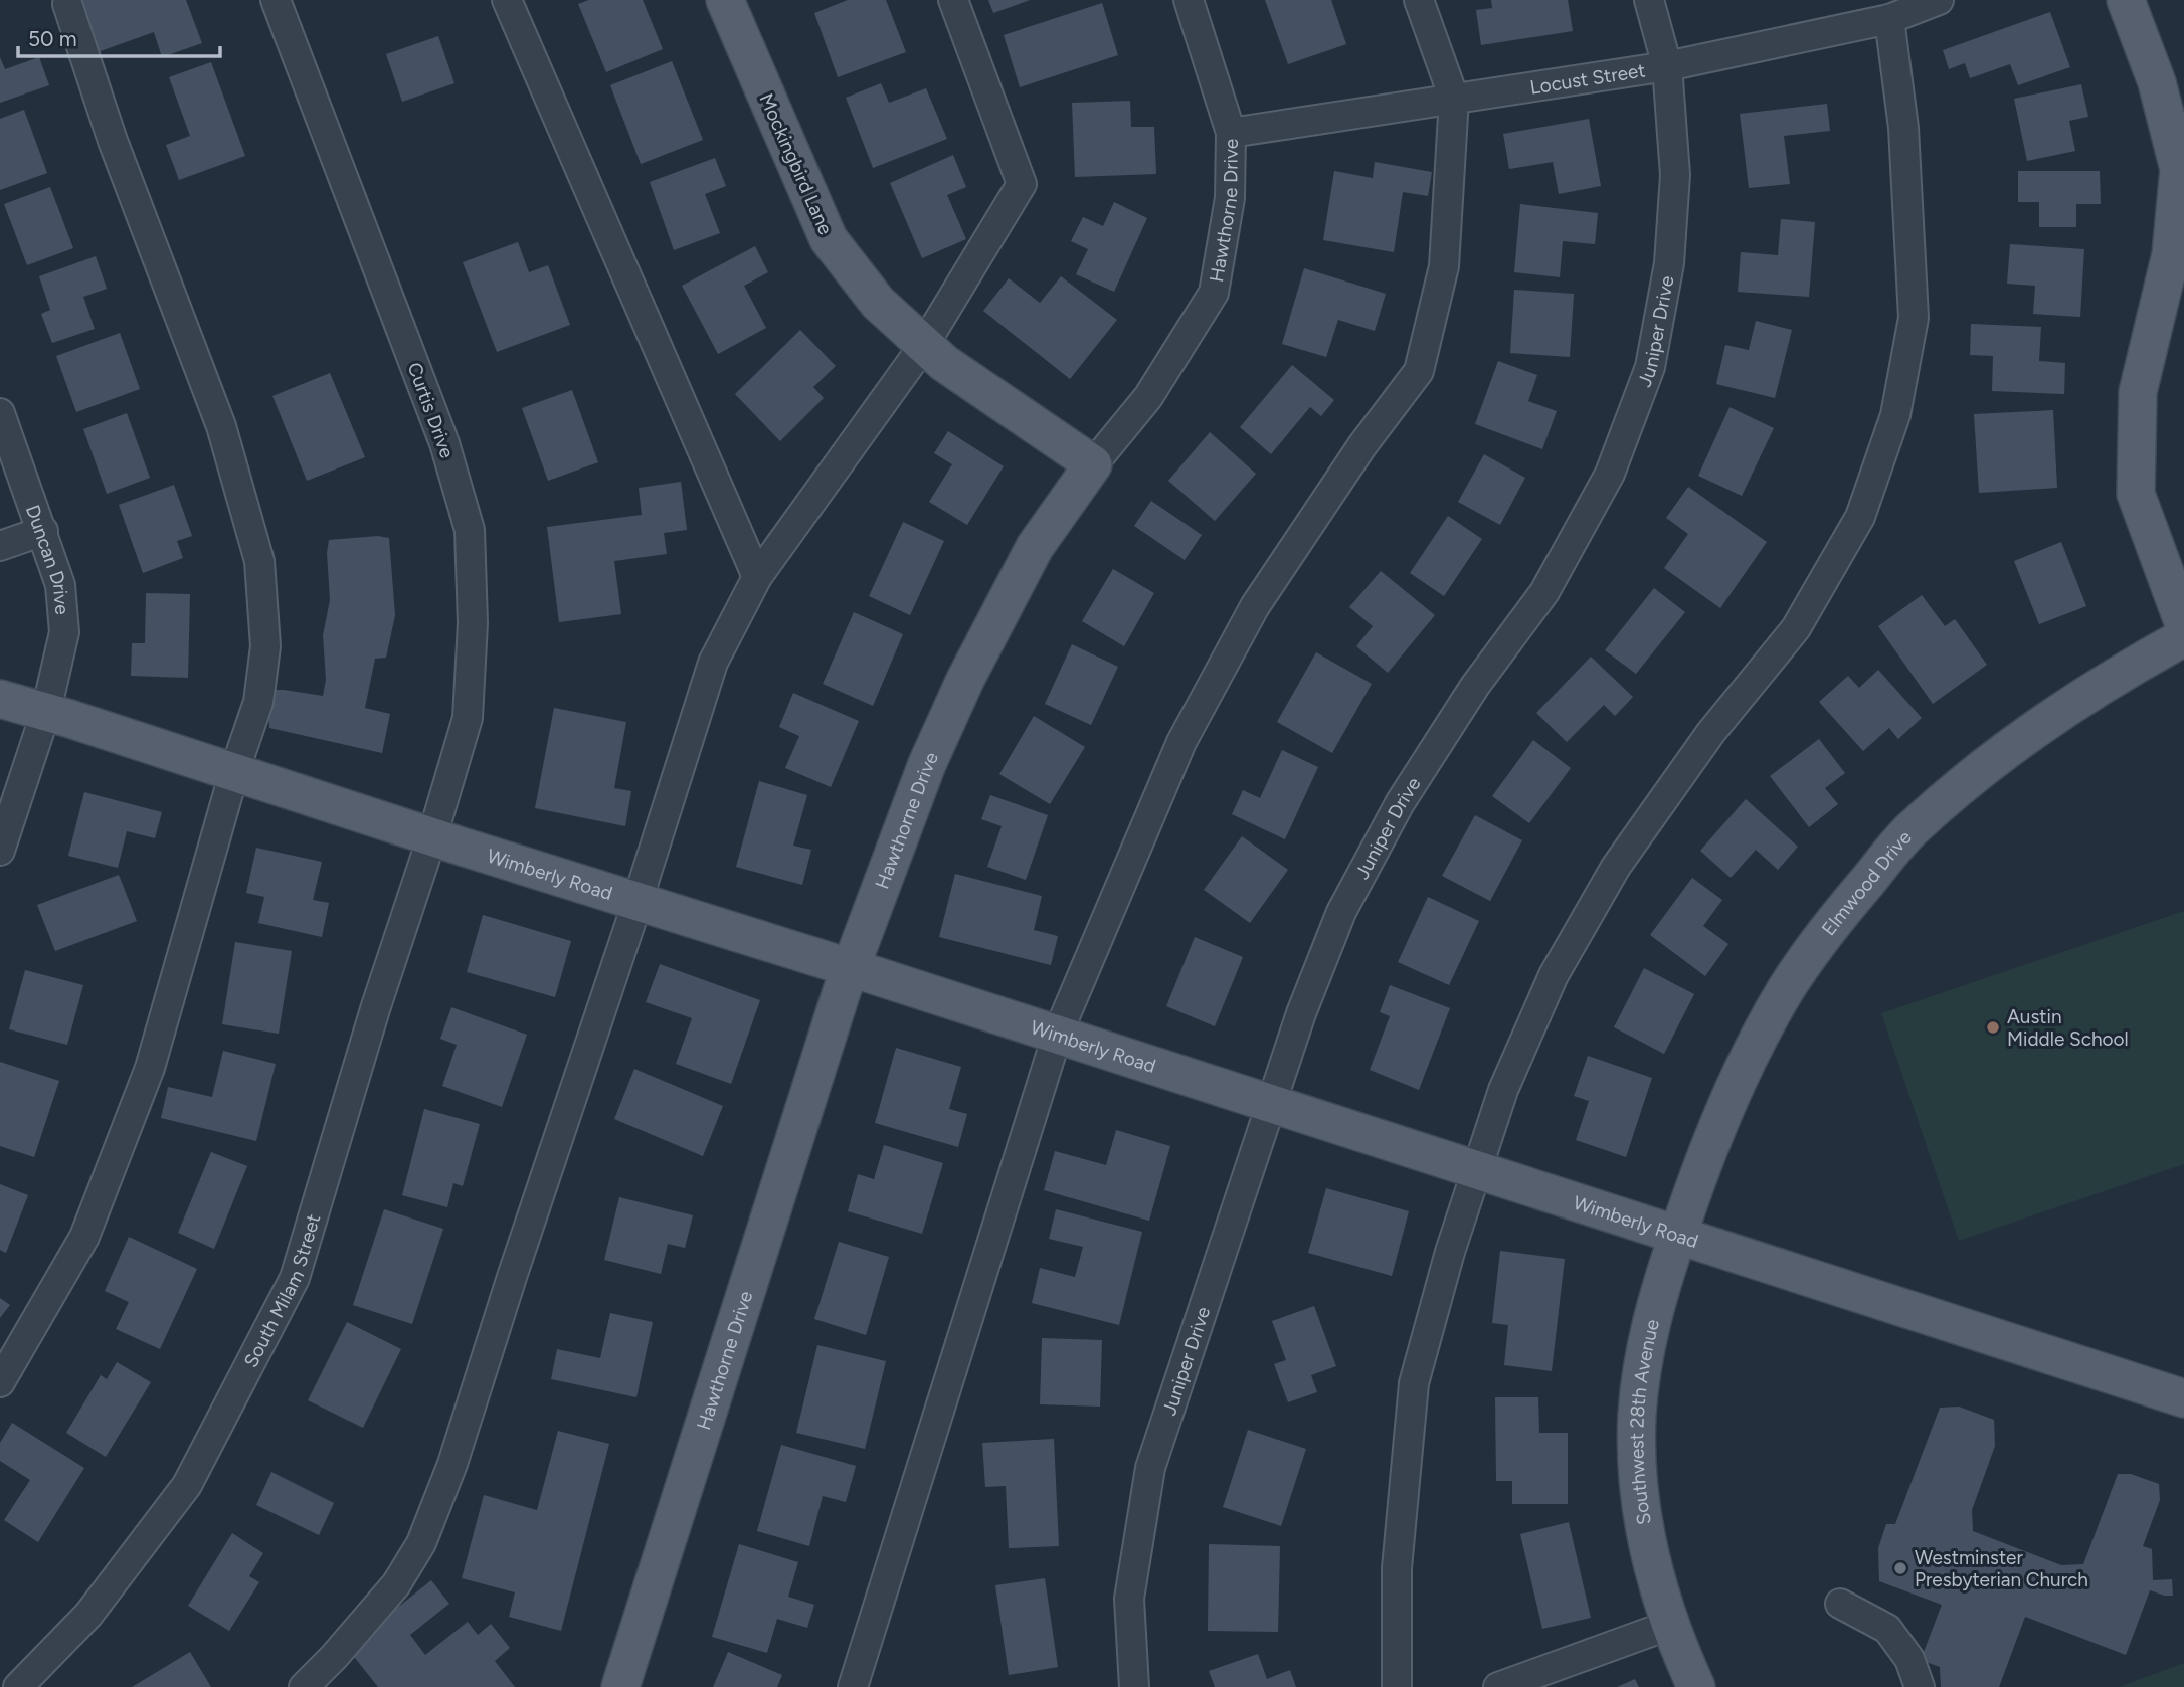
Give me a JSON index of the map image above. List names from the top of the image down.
{
  "streets": {
    "main road": [
      "Mockingbird Lane",
      "Hawthorne Drive",
      "Wimberly Road",
      "Elmwood Drive",
      "Southwest 28th Avenue"
    ],
    "street": [
      "Locust Street",
      "Juniper Drive",
      "Curtis Drive",
      "Duncan Drive",
      "South Milam Street"
    ]
  },
  "crossings": [
    ["Locust Street", "Hawthorne Drive"],
    ["Locust Street", "Juniper Drive"],
    ["Mockingbird Lane", "Hawthorne Drive"],
    ["Hawthorne Drive", "Wimberly Road"],
    ["Juniper Drive", "Wimberly Road"],
    ["Curtis Drive", "Wimberly Road"],
    ["Curtis Drive", "South Milam Street"],
    ["Duncan Drive", "Wimberly Road"],
    ["Wimberly Road", "Elmwood Drive"],
    ["Wimberly Road", "South Milam Street"],
    ["Wimberly Road", "Southwest 28th Avenue"],
    ["Elmwood Drive", "Southwest 28th Avenue"]
  ],
  "places": ["Austin Middle School", "Westminster Presbyterian Church"],
  "scale_bar": "50 m"
}
